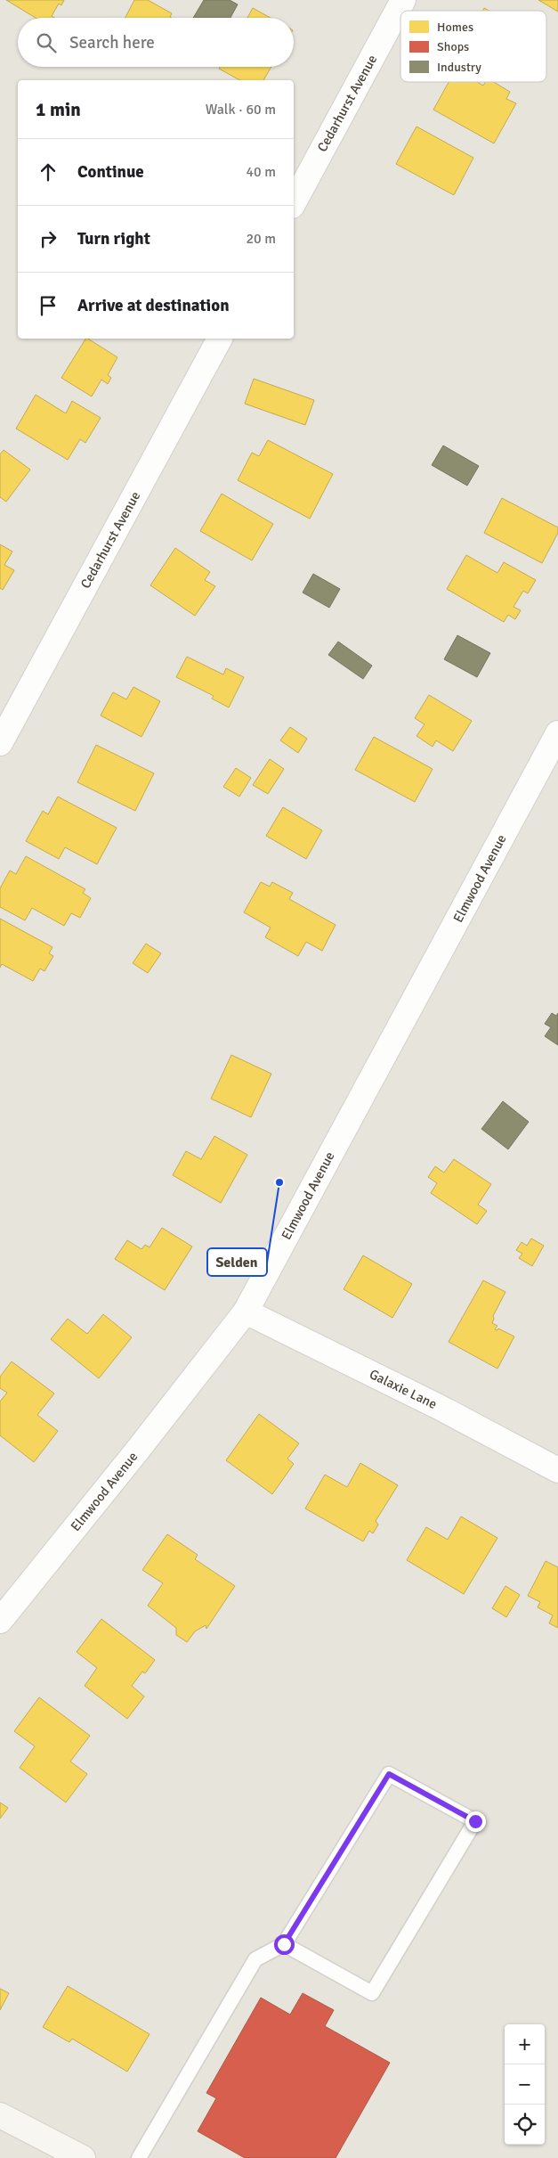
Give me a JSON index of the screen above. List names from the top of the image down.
{
  "streets": {
    "street": ["Cedarhurst Avenue", "Elmwood Avenue", "Galaxie Lane"]
  },
  "crossings": [
    ["Elmwood Avenue", "Galaxie Lane"]
  ],
  "places": ["Selden"],
  "legend": ["Homes", "Shops", "Industry"],
  "page": {
    "search": "Search here",
    "heading": ["1 min", "Walk · 60 m"],
    "list": [
      ["Continue", "40 m"],
      ["Turn right", "20 m"],
      "Arrive at destination"
    ],
    "map_buttons": ["+", "−"]
  }
}
